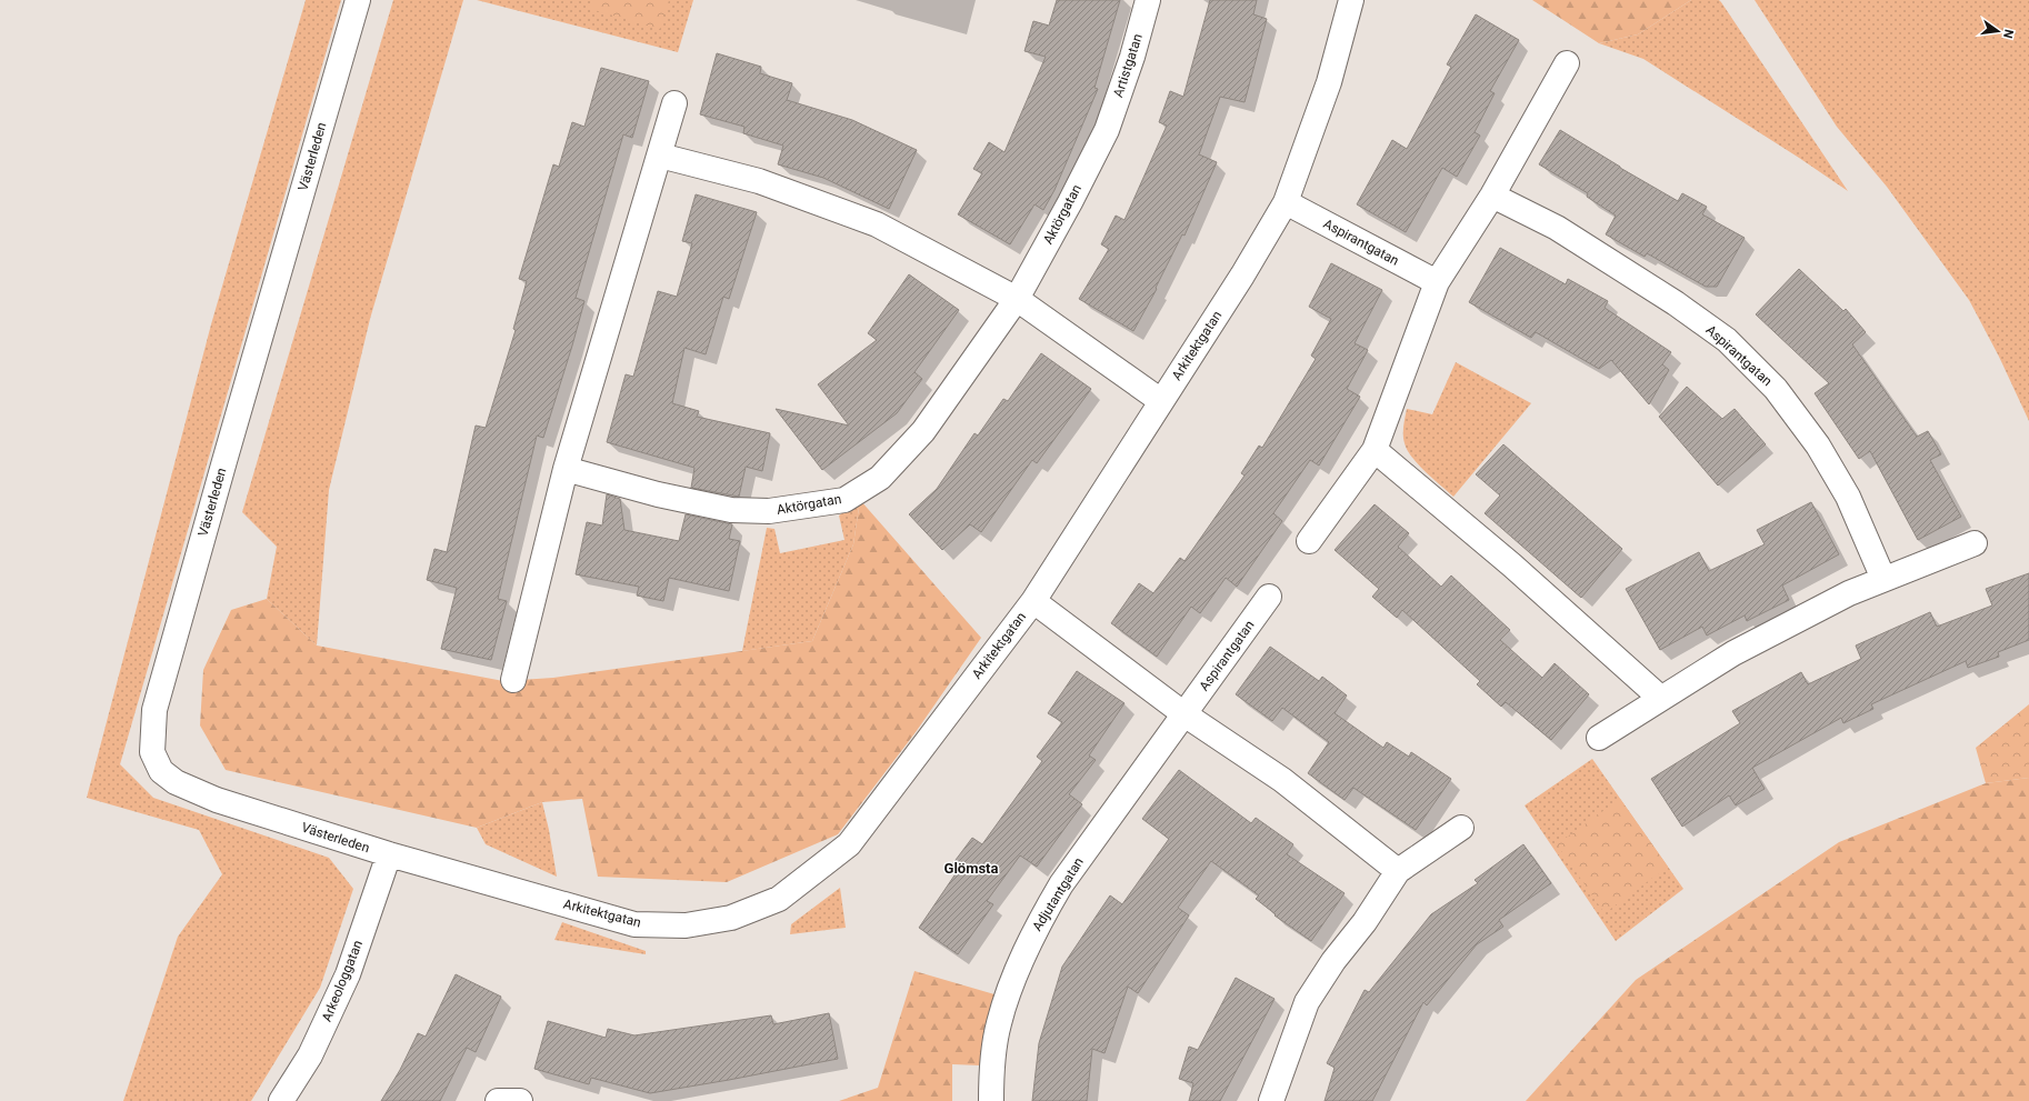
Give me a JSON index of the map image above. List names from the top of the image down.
{
  "streets": {
    "street": [
      "Artistgatan",
      "Västerleden",
      "Aktörgatan",
      "Aspirantgatan",
      "Arkitektgatan",
      "Adjutantgatan",
      "Arkeologgatan"
    ]
  },
  "crossings": [
    ["Artistgatan", "Aktörgatan"],
    ["Västerleden", "Arkitektgatan"],
    ["Västerleden", "Arkeologgatan"],
    ["Aspirantgatan", "Arkitektgatan"],
    ["Aspirantgatan", "Adjutantgatan"],
    ["Arkitektgatan", "Arkeologgatan"]
  ],
  "districts": ["Glömsta"],
  "north": "right"
}
